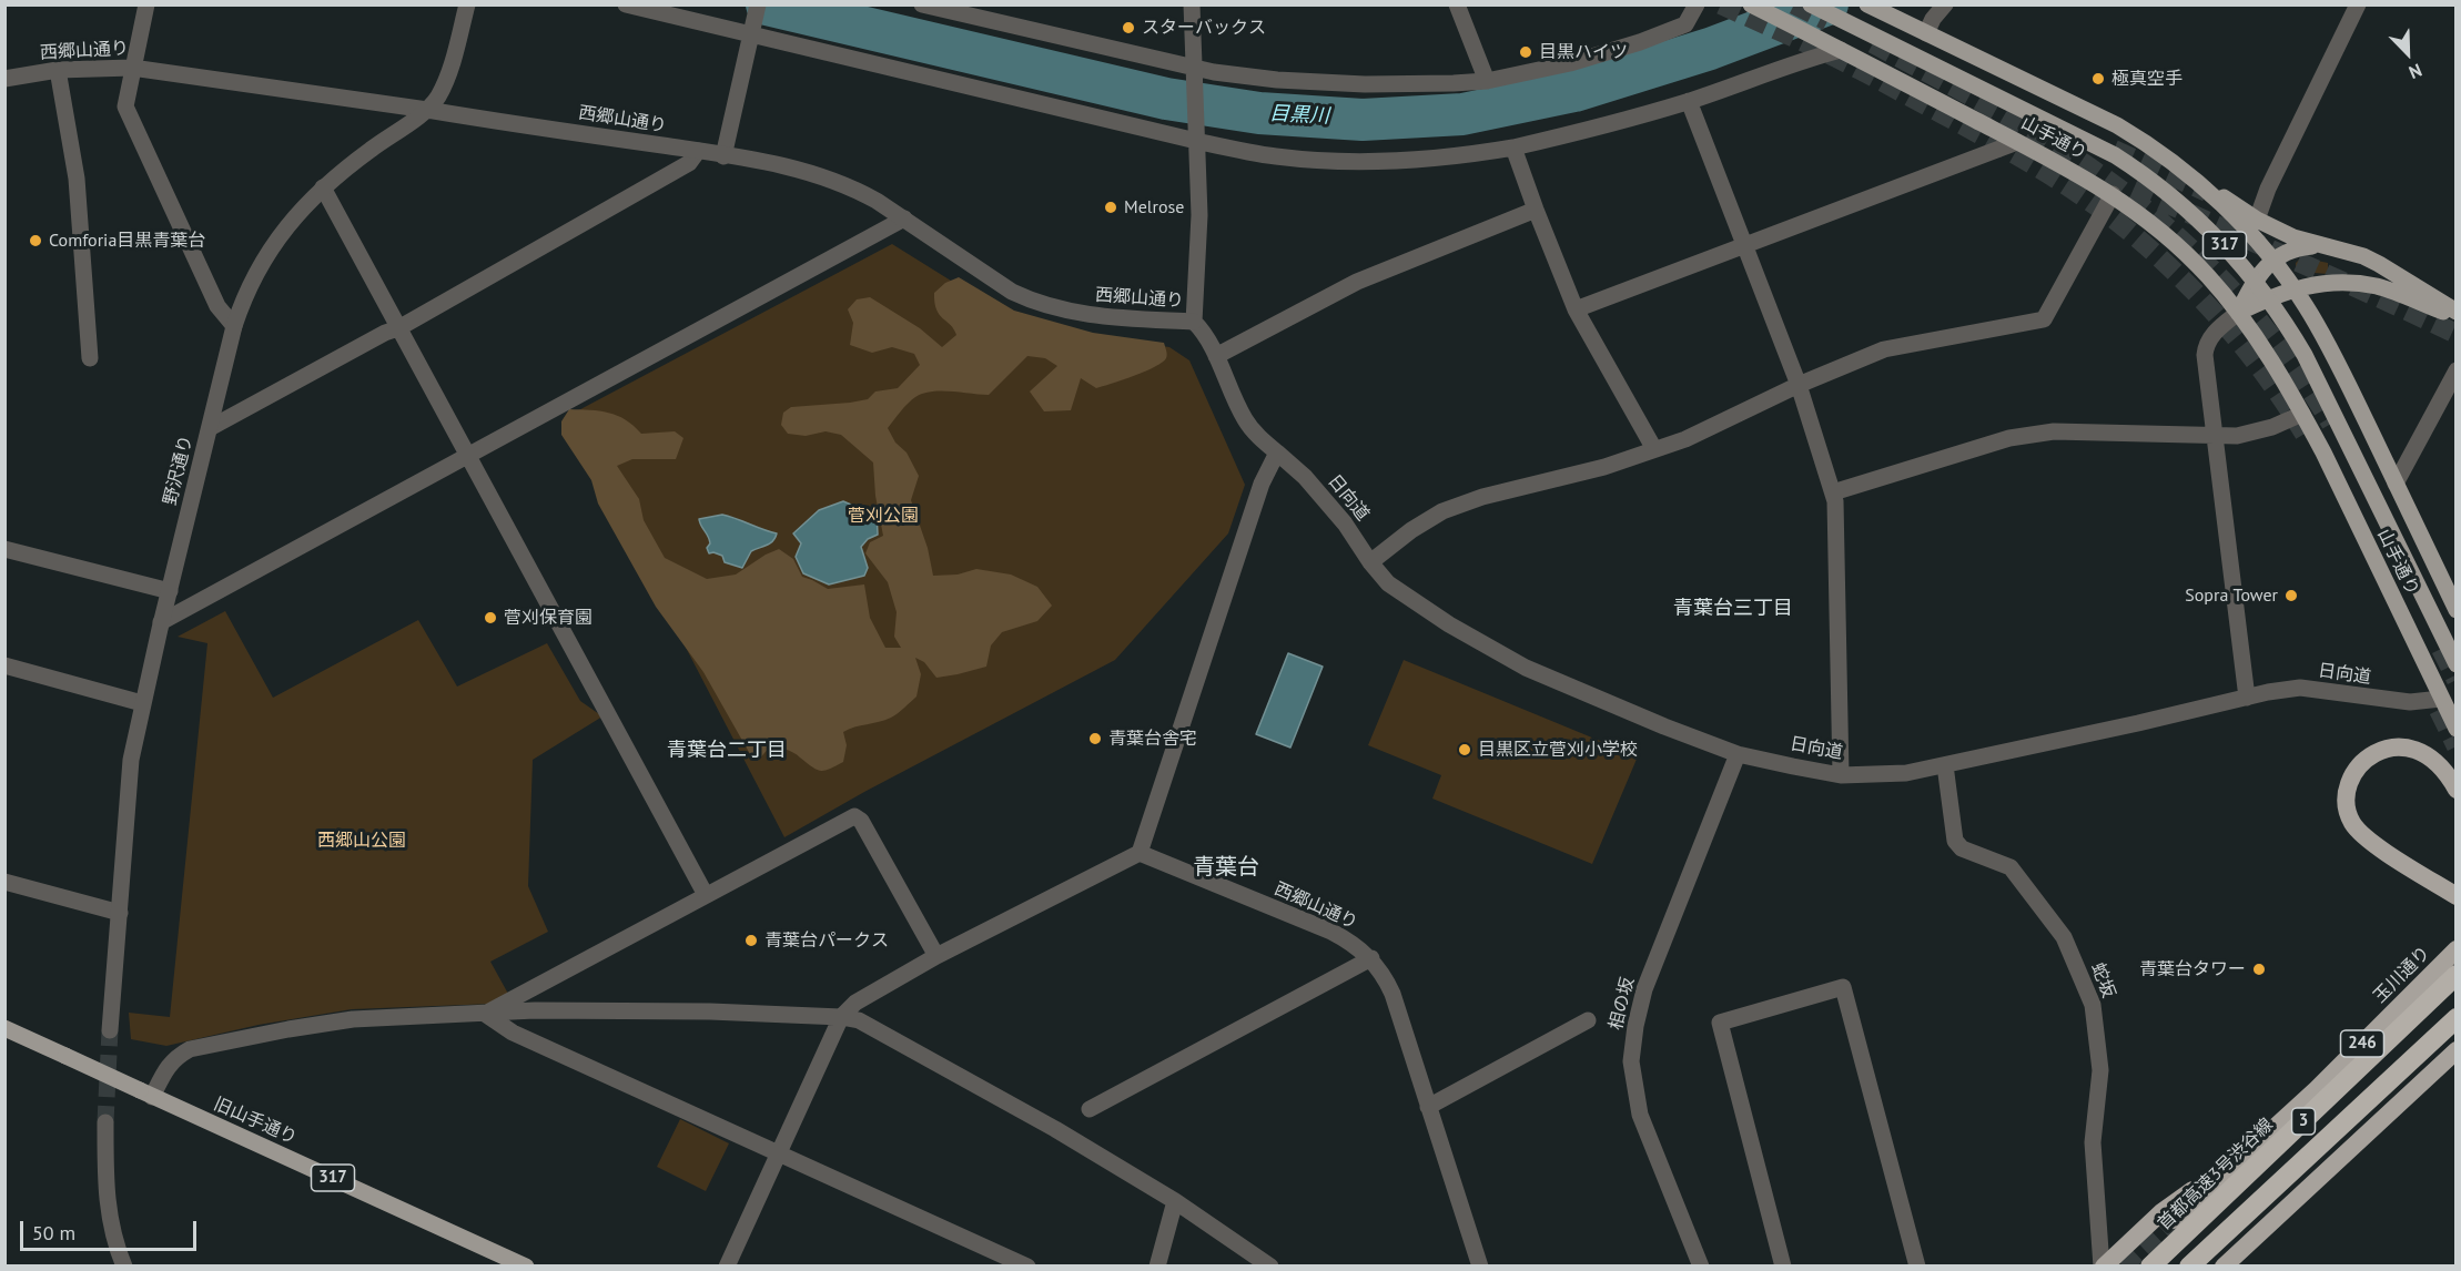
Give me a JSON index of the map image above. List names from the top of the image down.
{
  "streets": {
    "highway": [
      "玉川通り",
      "246",
      "3",
      "首都高速3号渋谷線"
    ],
    "main road": ["山手通り", "317", "旧山手通り"],
    "street": [
      "西郷山通り",
      "野沢通り",
      "日向道",
      "蛇坂",
      "相の坂"
    ]
  },
  "crossings": [
    ["西郷山通り", "野沢通り"],
    ["西郷山通り", "日向道"],
    ["山手通り", "317"],
    ["山手通り", "日向道"],
    ["日向道", "蛇坂"],
    ["日向道", "相の坂"],
    ["玉川通り", "246"],
    ["蛇坂", "246"]
  ],
  "districts": ["青葉台三丁目", "青葉台二丁目", "青葉台"],
  "water": ["目黒川"],
  "parks": ["菅刈公園", "西郷山公園"],
  "places": [
    "スターバックス",
    "目黒ハイツ",
    "極真空手",
    "Melrose",
    "Comforia目黒青葉台",
    "Sopra Tower",
    "菅刈保育園",
    "青葉台舎宅",
    "目黒区立菅刈小学校",
    "青葉台パークス",
    "青葉台タワー"
  ],
  "scale_bar": "50 m",
  "north": "bottom right"
}
